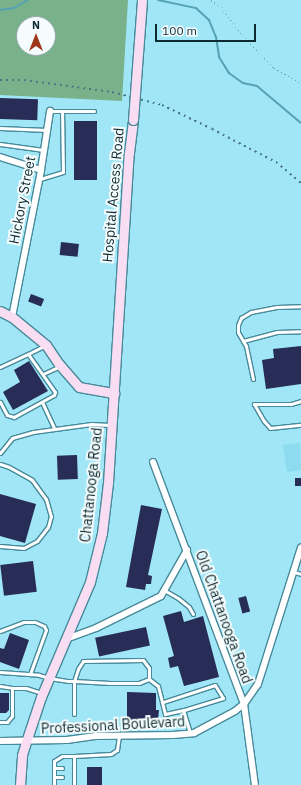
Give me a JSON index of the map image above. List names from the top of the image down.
{
  "streets": {
    "main road": ["Hospital Access Road", "Chattanooga Road"],
    "street": ["Hickory Street", "Old Chattanooga Road", "Professional Boulevard"]
  },
  "crossings": [
    ["Hospital Access Road", "Chattanooga Road"],
    ["Chattanooga Road", "Professional Boulevard"],
    ["Old Chattanooga Road", "Professional Boulevard"]
  ],
  "scale_bar": "100 m",
  "north": "top"
}
